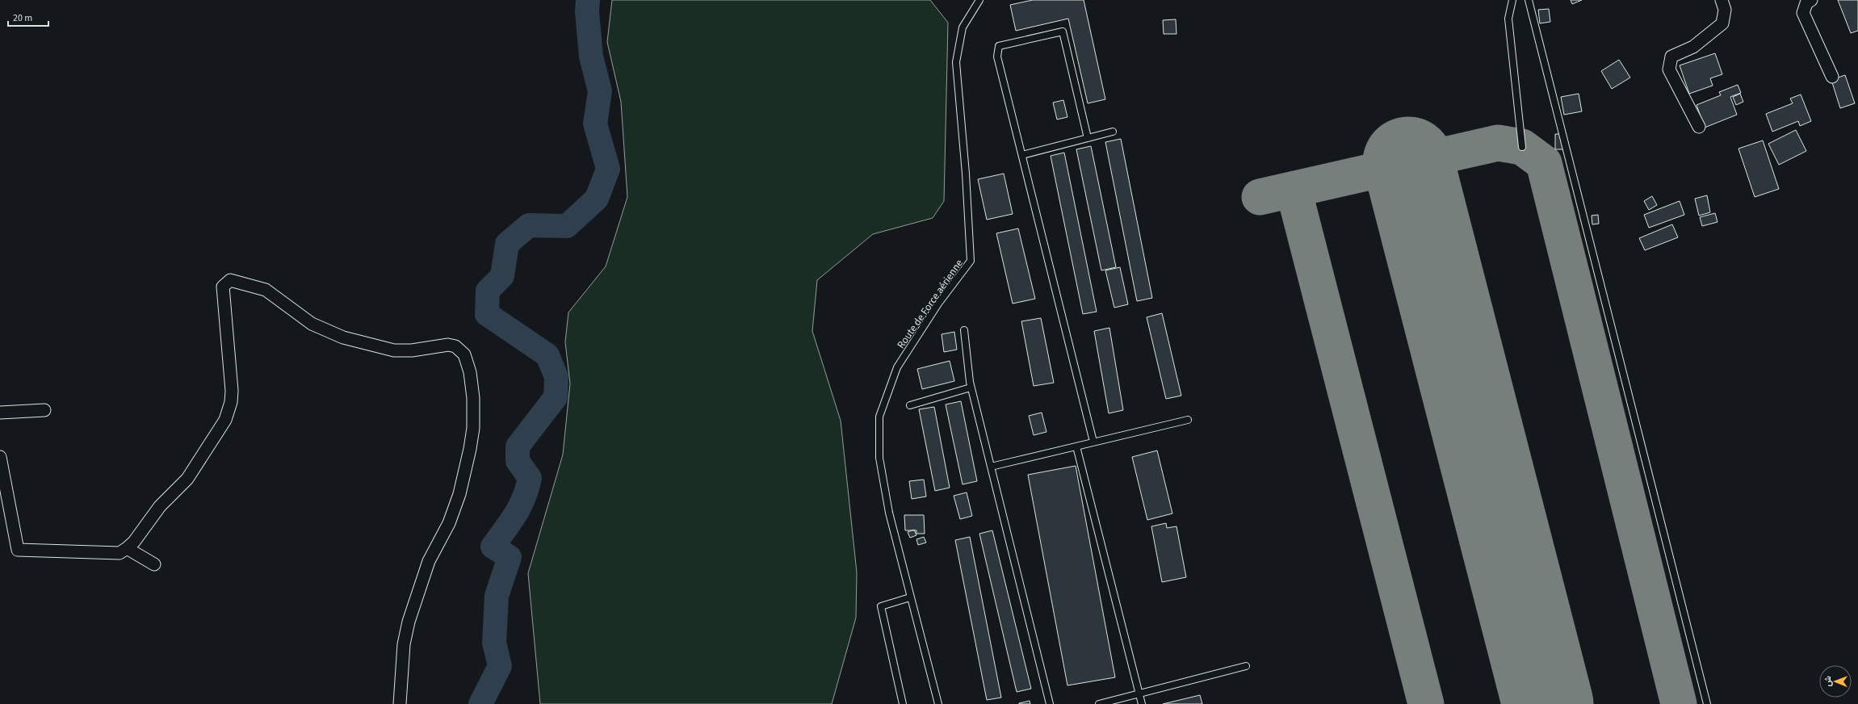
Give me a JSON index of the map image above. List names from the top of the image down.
{
  "streets": {
    "lane": ["Route de Force aérienne"]
  },
  "scale_bar": "20 m",
  "north": "left"
}
